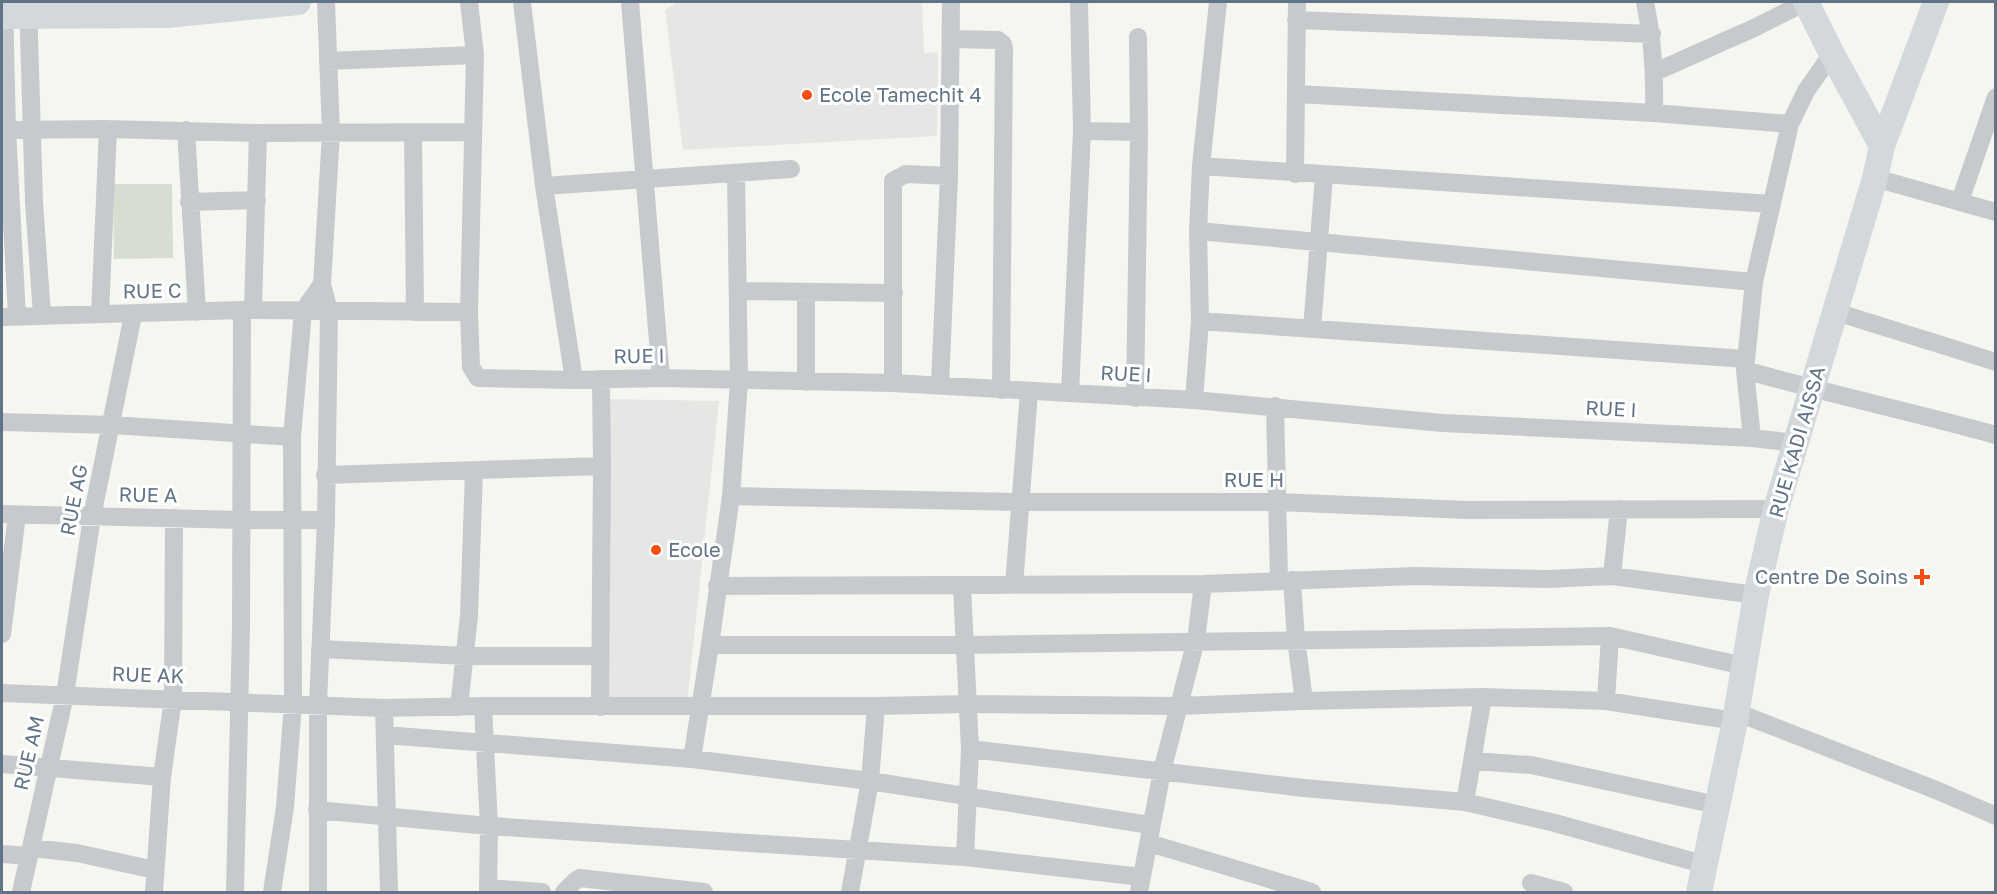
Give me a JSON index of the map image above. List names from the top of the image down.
{
  "streets": {
    "main road": ["RUE KADI AISSA"],
    "street": [
      "RUE C",
      "RUE I",
      "RUE H",
      "RUE A",
      "RUE AG",
      "RUE AK",
      "RUE AM"
    ]
  },
  "crossings": [
    ["RUE C", "RUE I"],
    ["RUE C", "RUE AG"],
    ["RUE I", "RUE KADI AISSA"],
    ["RUE KADI AISSA", "RUE H"],
    ["RUE KADI AISSA", "RUE AK"],
    ["RUE A", "RUE AG"],
    ["RUE AG", "RUE AK"],
    ["RUE AG", "RUE AM"],
    ["RUE AK", "RUE AM"]
  ],
  "places": {
    "other": ["Ecole Tamechit 4", "Ecole"],
    "health": ["Centre De Soins"]
  }
}
